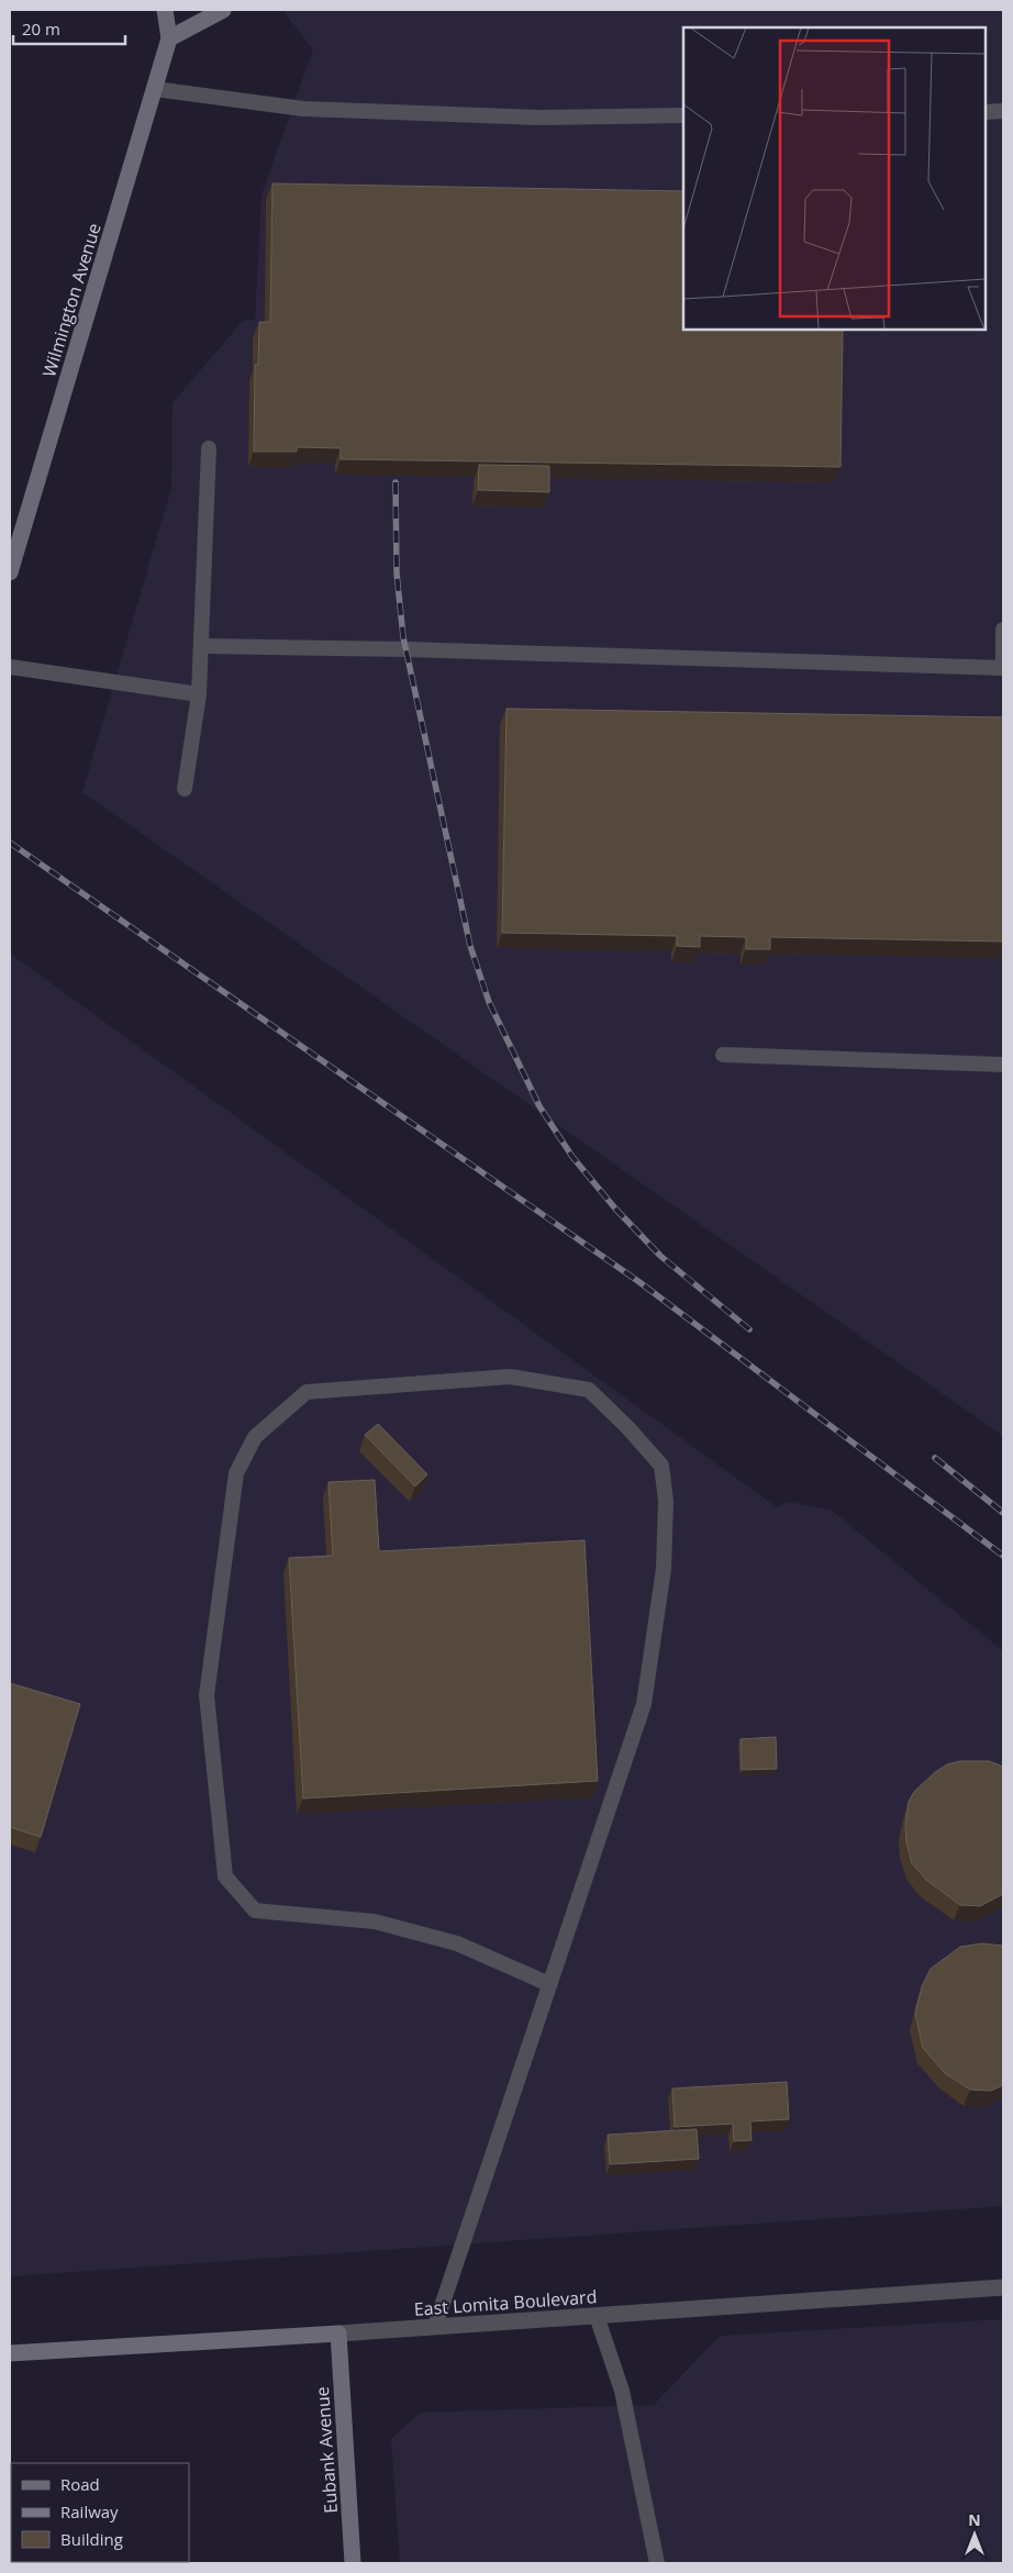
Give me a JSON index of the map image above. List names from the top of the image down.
{
  "streets": {
    "main road": ["Wilmington Avenue", "East Lomita Boulevard", "Eubank Avenue"]
  },
  "crossings": [
    ["East Lomita Boulevard", "Eubank Avenue"]
  ],
  "legend": ["Road", "Railway", "Building"],
  "scale_bar": "20 m",
  "north": "top"
}
